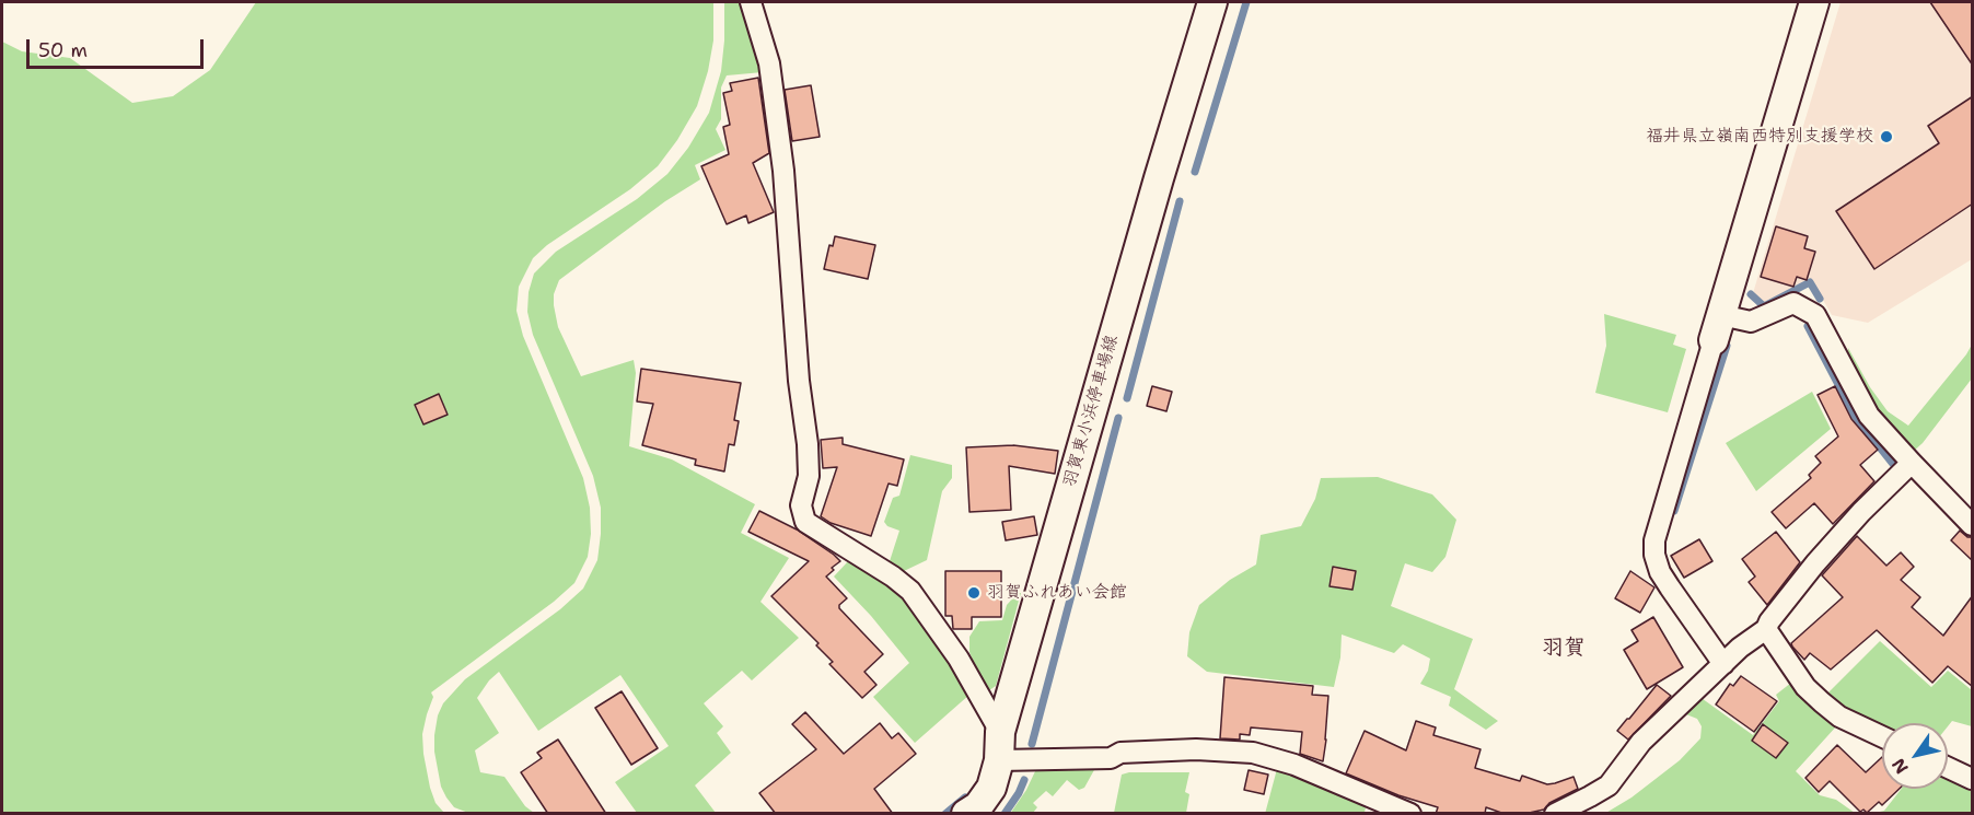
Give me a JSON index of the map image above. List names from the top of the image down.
{
  "streets": {
    "main road": ["羽賀東小浜停車場線"]
  },
  "districts": ["羽賀"],
  "places": ["福井県立嶺南西特別支援学校", "羽賀ふれあい会館"],
  "scale_bar": "50 m",
  "north": "bottom left"
}
